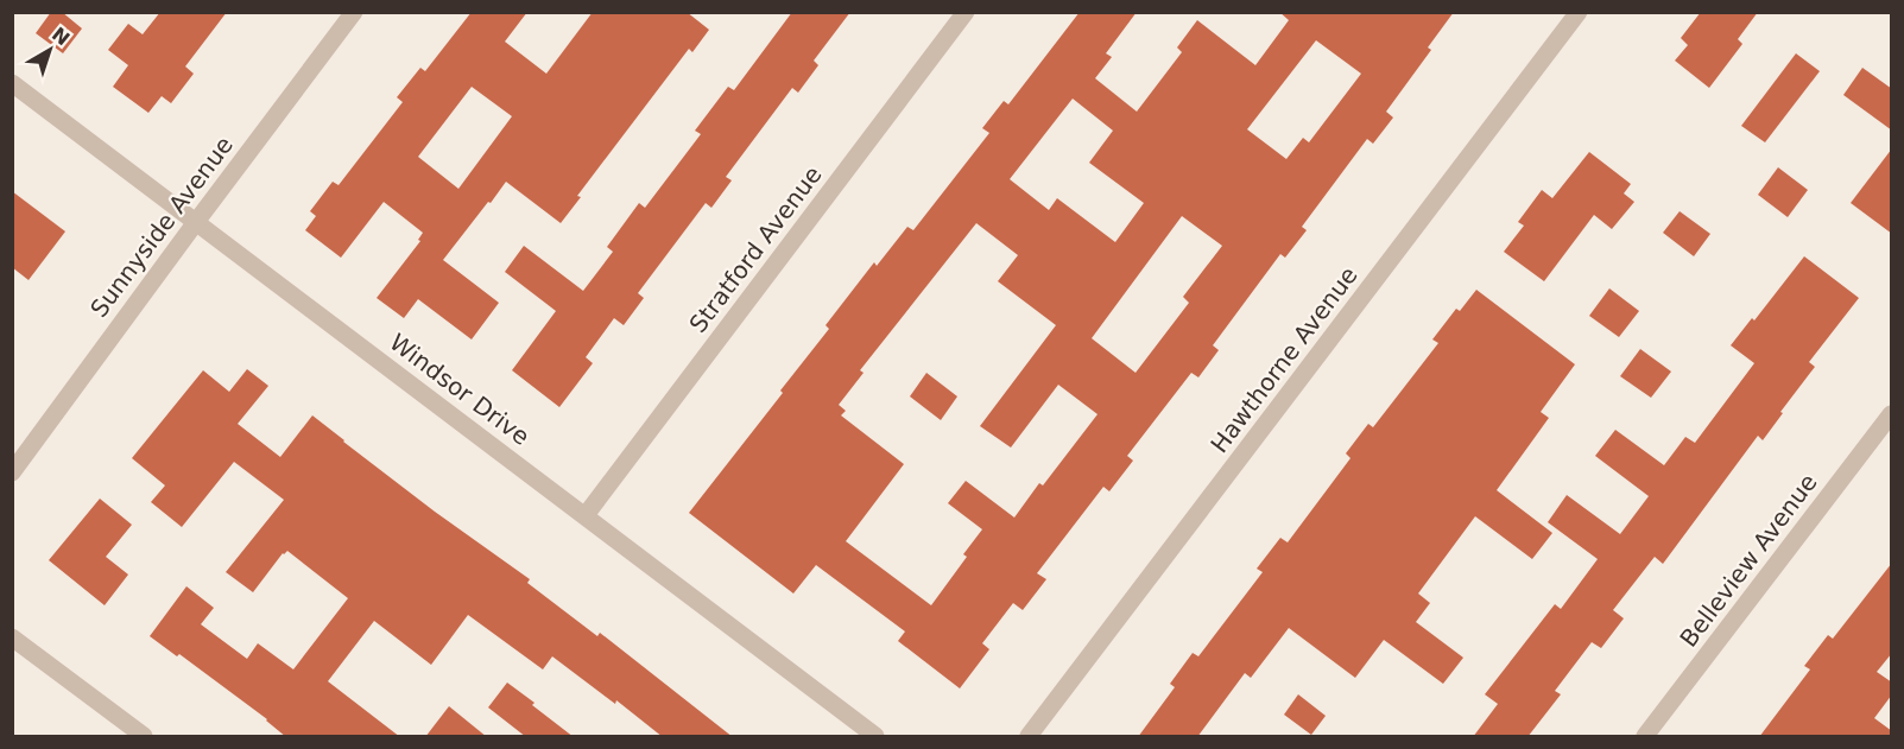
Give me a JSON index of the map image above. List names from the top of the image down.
{
  "streets": {
    "street": [
      "Sunnyside Avenue",
      "Stratford Avenue",
      "Hawthorne Avenue",
      "Windsor Drive",
      "Belleview Avenue"
    ]
  },
  "crossings": [
    ["Sunnyside Avenue", "Windsor Drive"],
    ["Stratford Avenue", "Windsor Drive"]
  ],
  "north": "top right"
}
